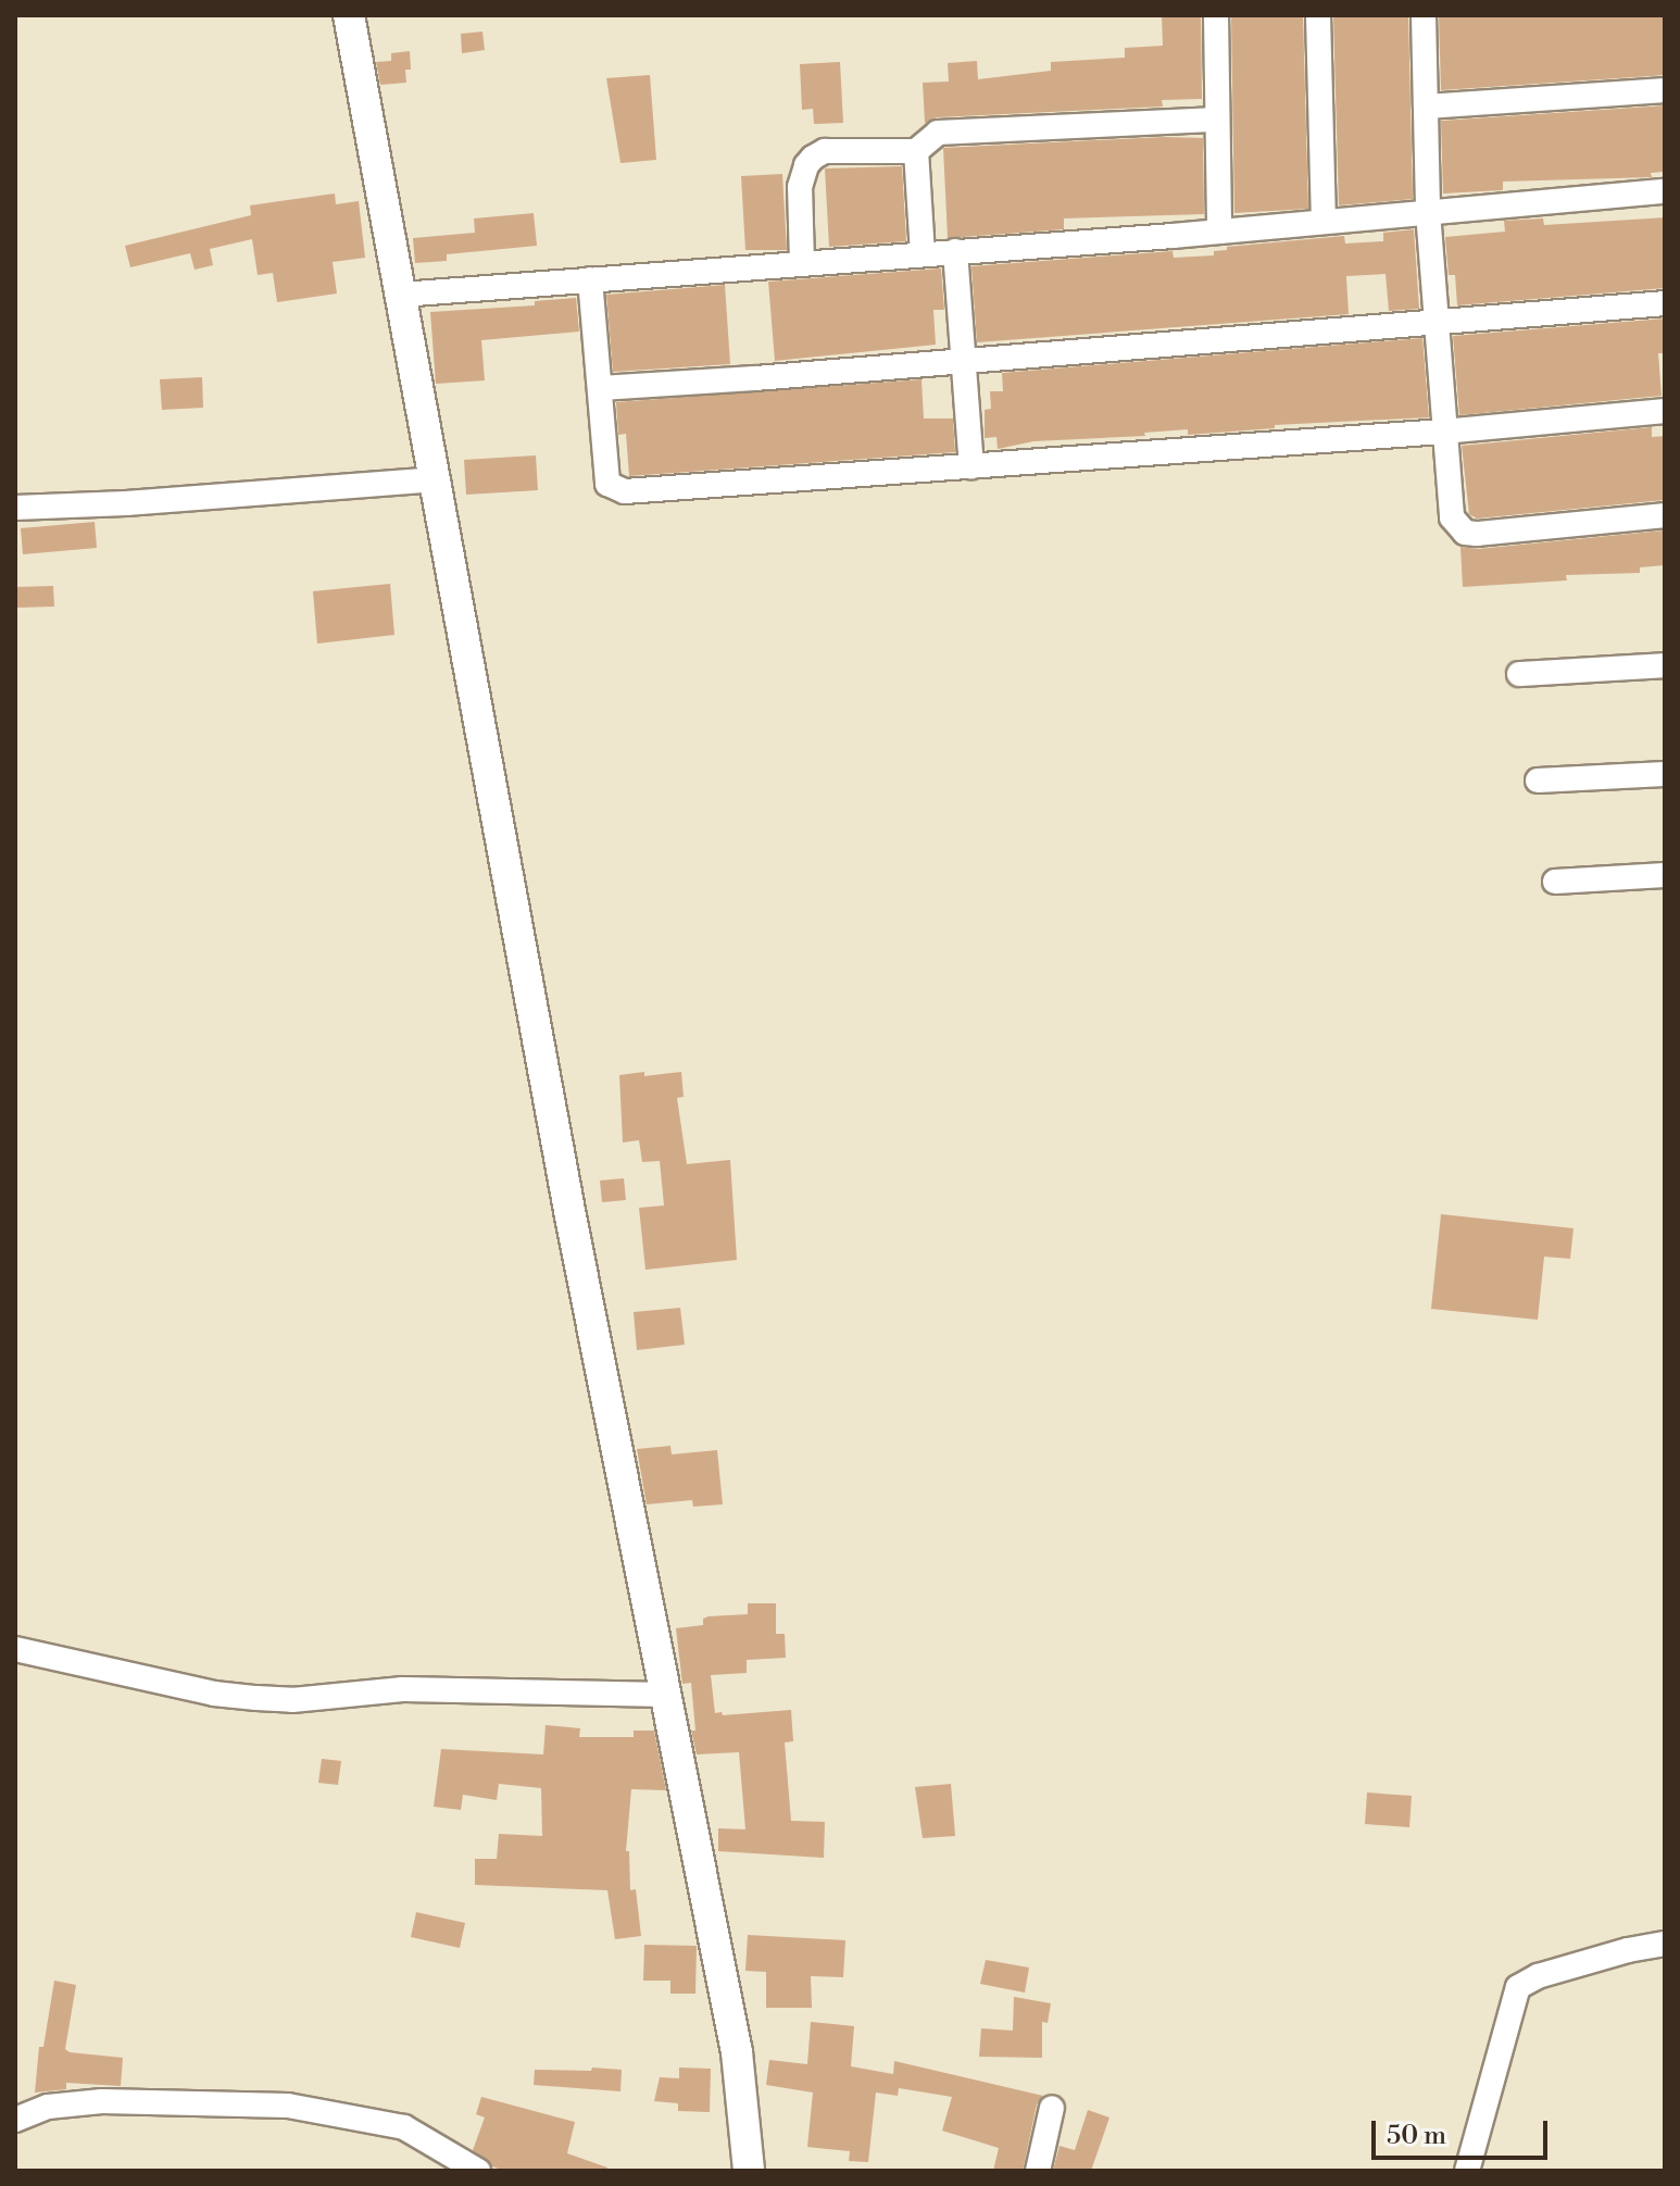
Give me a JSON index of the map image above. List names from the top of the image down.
{
  "scale_bar": "50 m"
}
